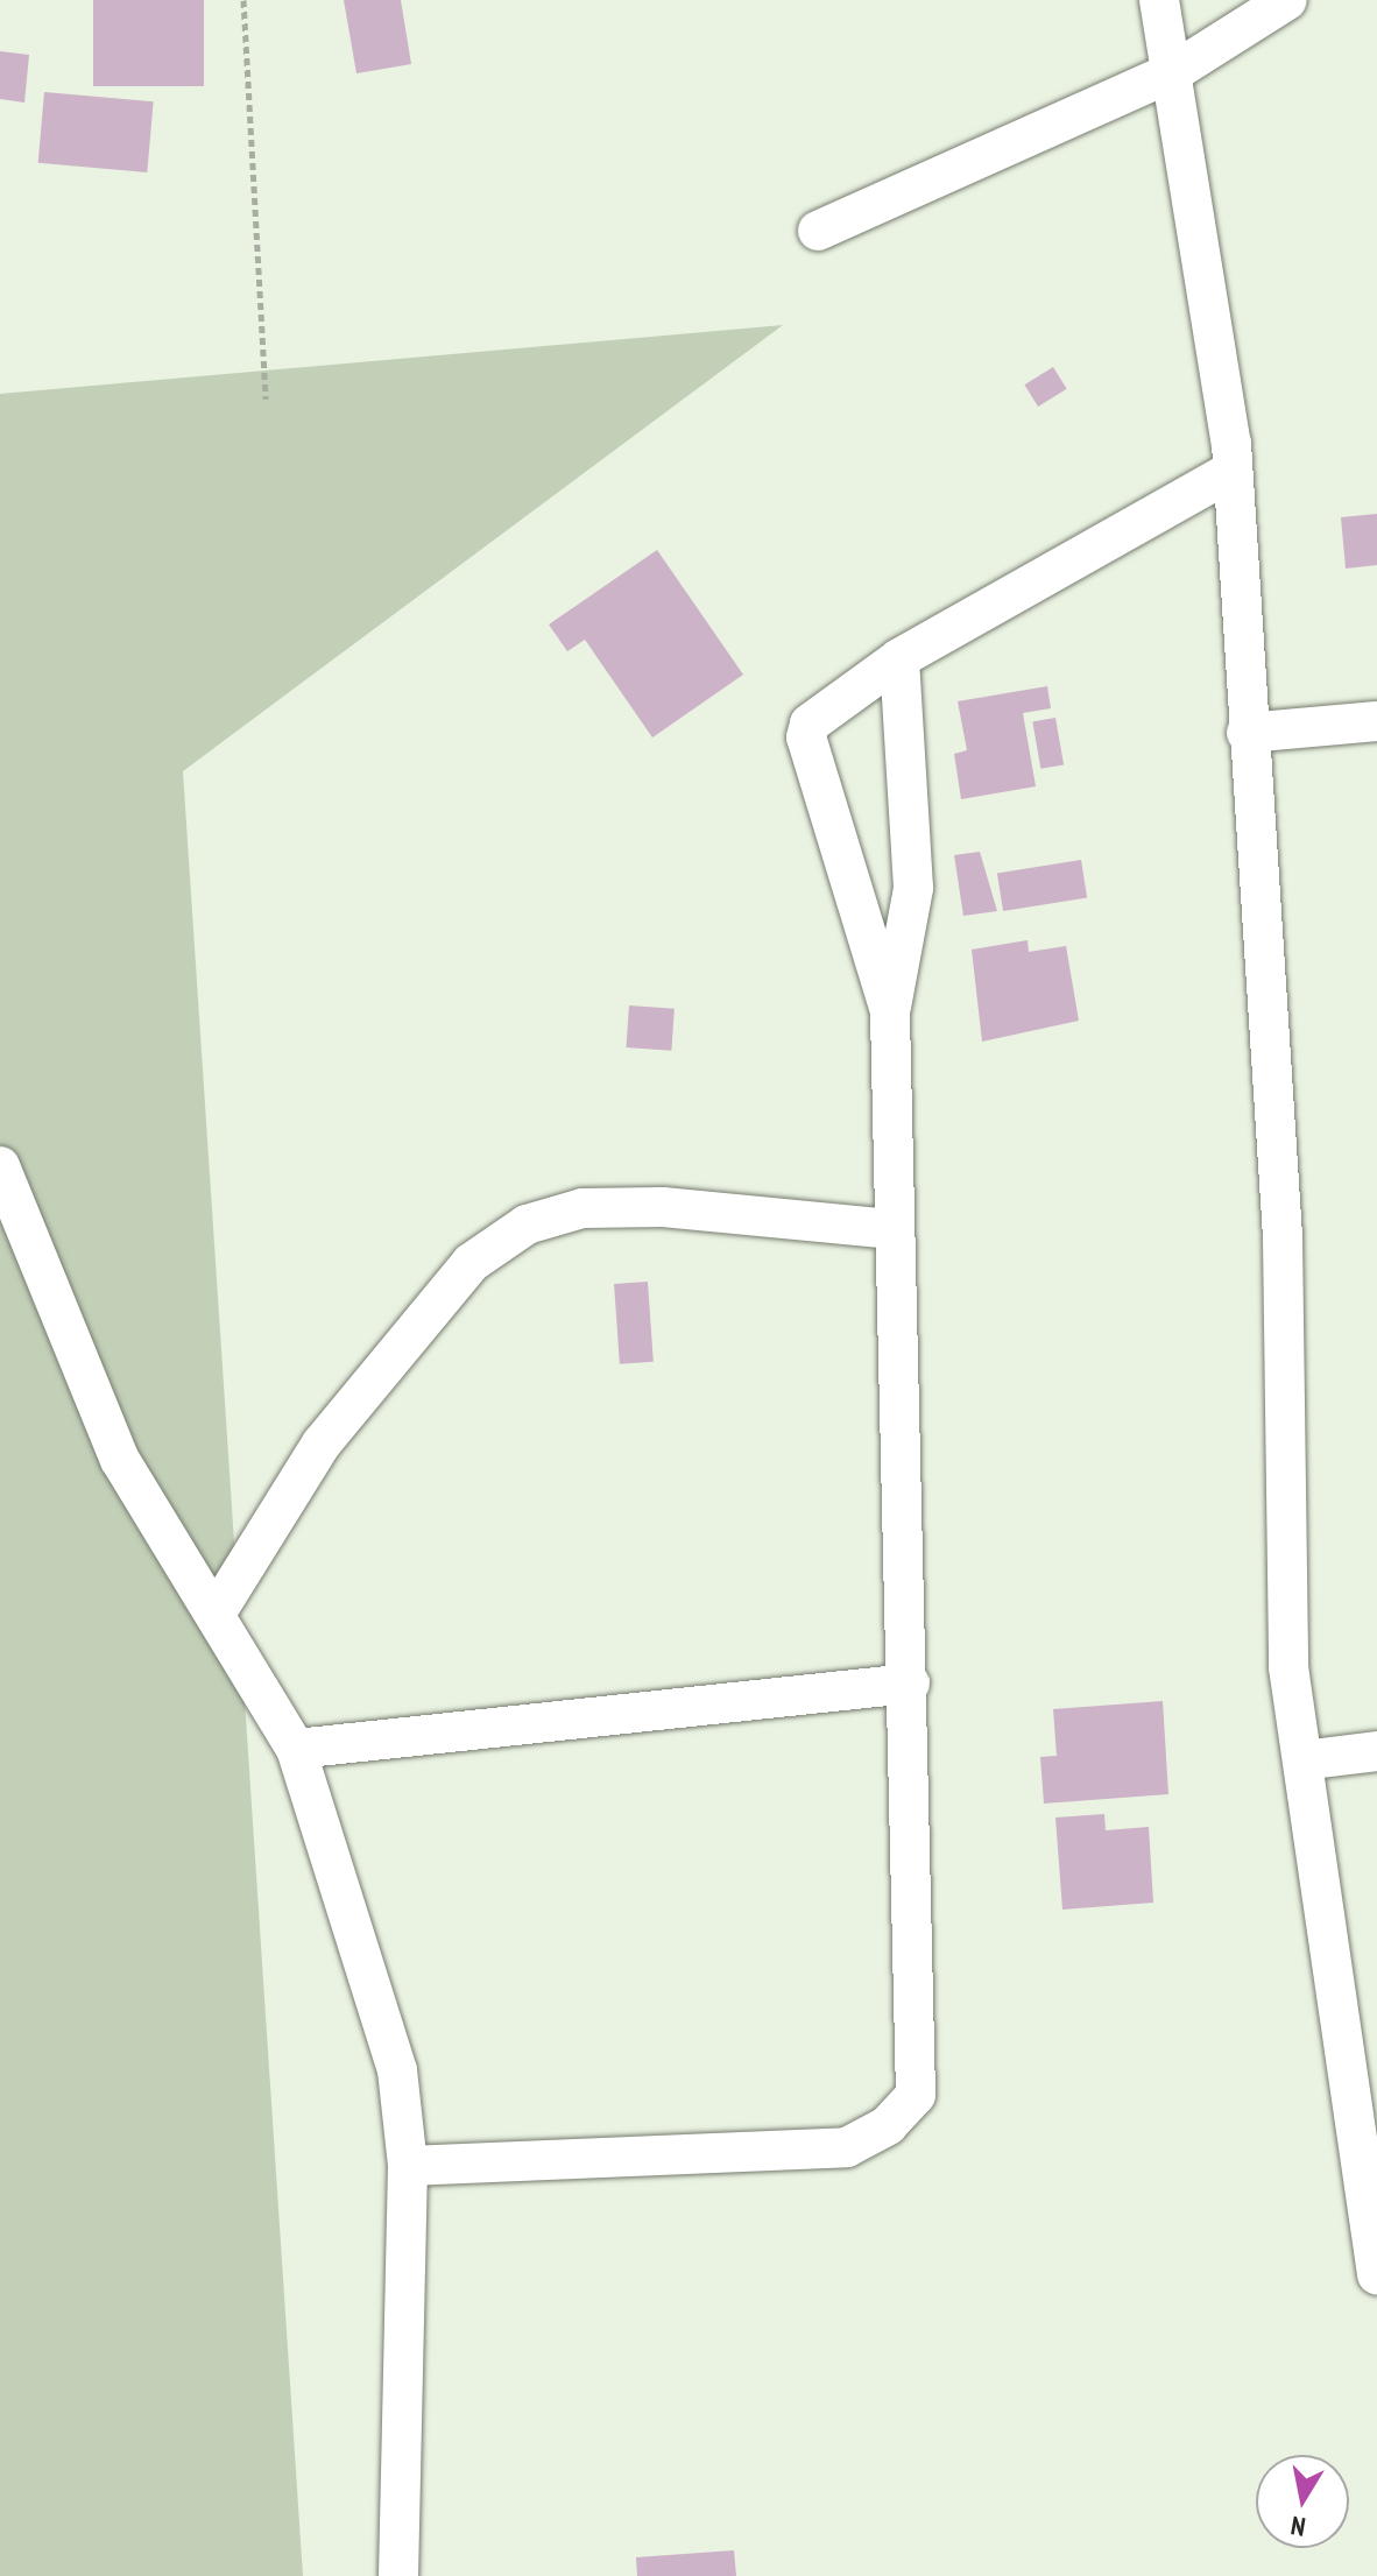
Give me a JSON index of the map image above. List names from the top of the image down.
{
  "north": "bottom"
}
